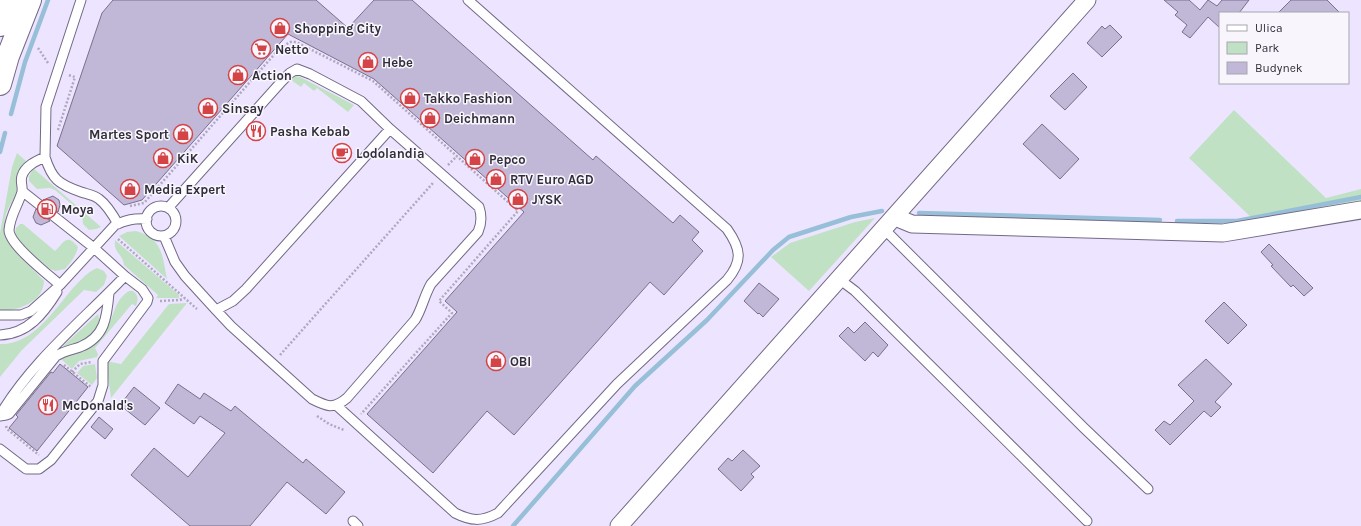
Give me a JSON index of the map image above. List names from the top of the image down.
{
  "places": {
    "shop": [
      "Shopping City",
      "Hebe",
      "Action",
      "Takko Fashion",
      "Sinsay",
      "Deichmann",
      "Martes Sport",
      "KiK",
      "Pepco",
      "RTV Euro AGD",
      "Media Expert",
      "JYSK",
      "OBI"
    ],
    "supermarket": ["Netto"],
    "restaurant": ["Pasha Kebab", "McDonald's"],
    "cafe": ["Lodolandia"],
    "fuel station": ["Moya"]
  },
  "legend": ["Ulica", "Park", "Budynek"]
}
